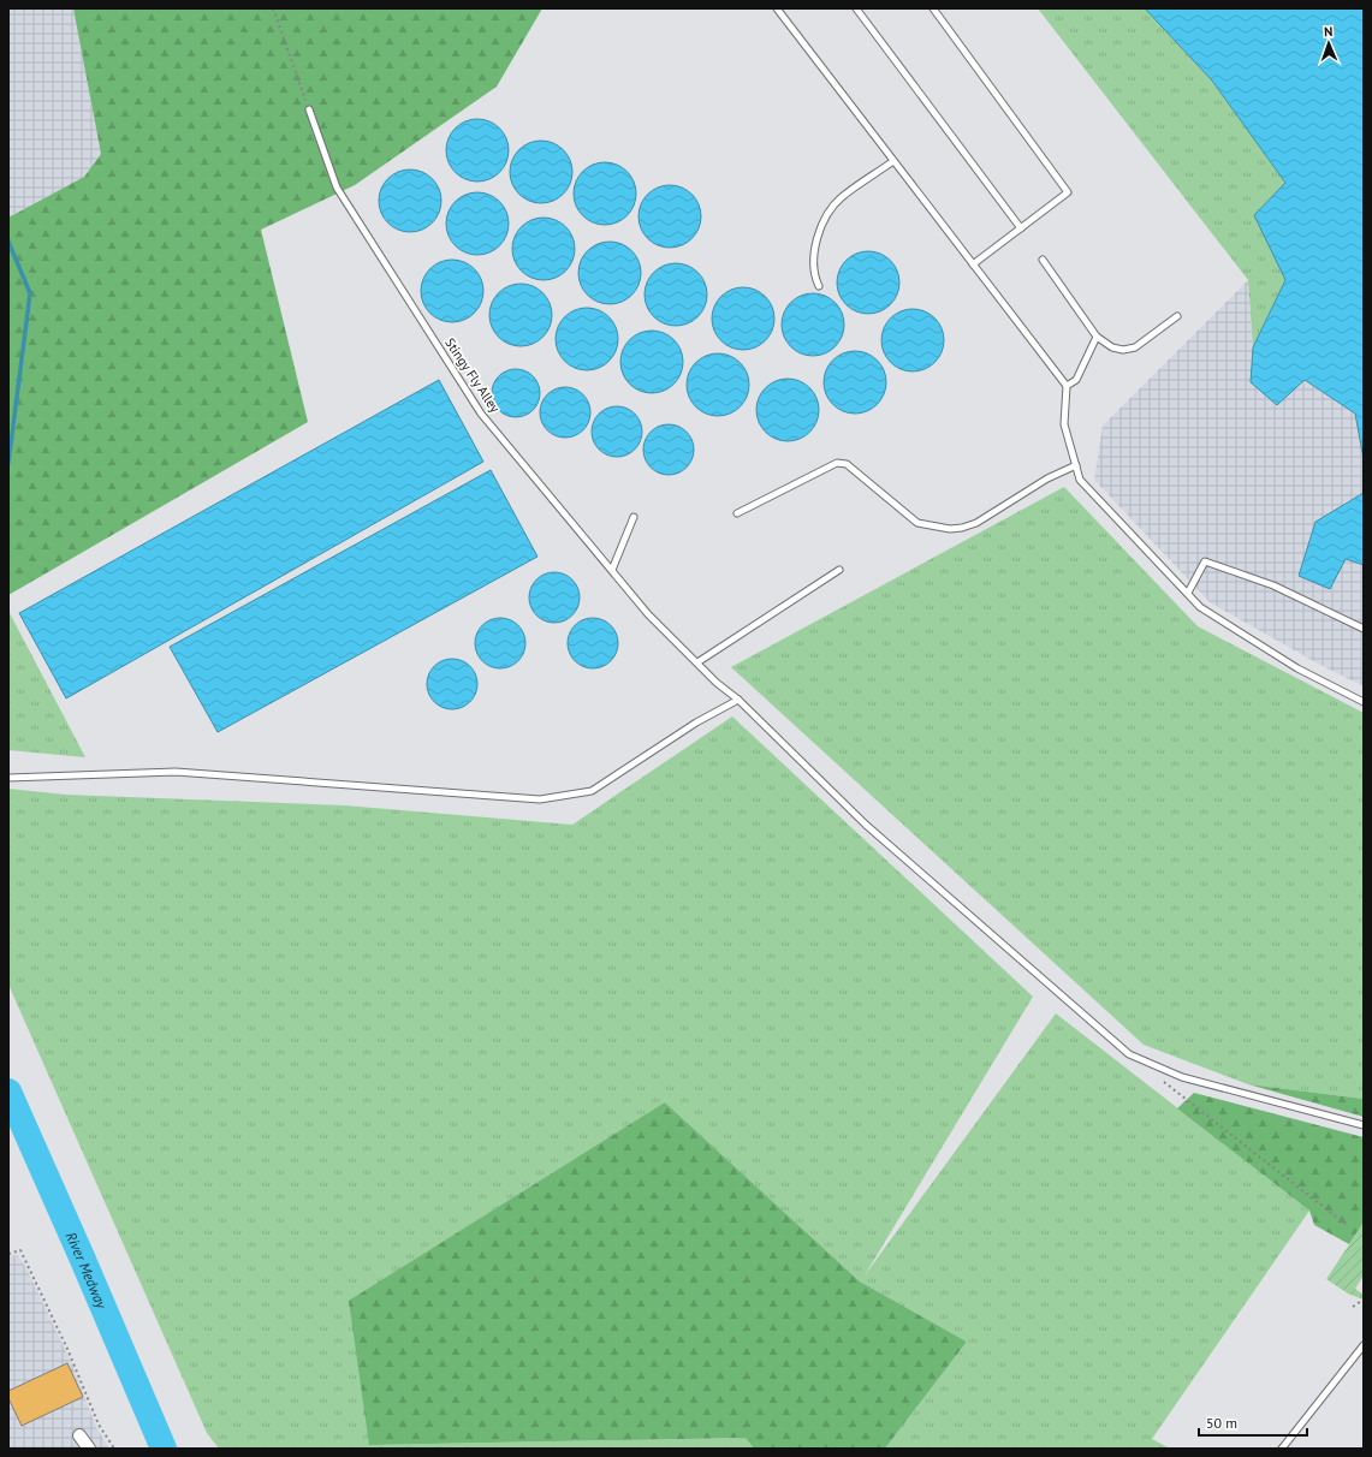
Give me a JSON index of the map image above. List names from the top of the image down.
{
  "streets": {
    "lane": ["Stingy Fly Alley"]
  },
  "water": ["River Medway"],
  "scale_bar": "50 m",
  "north": "top"
}
